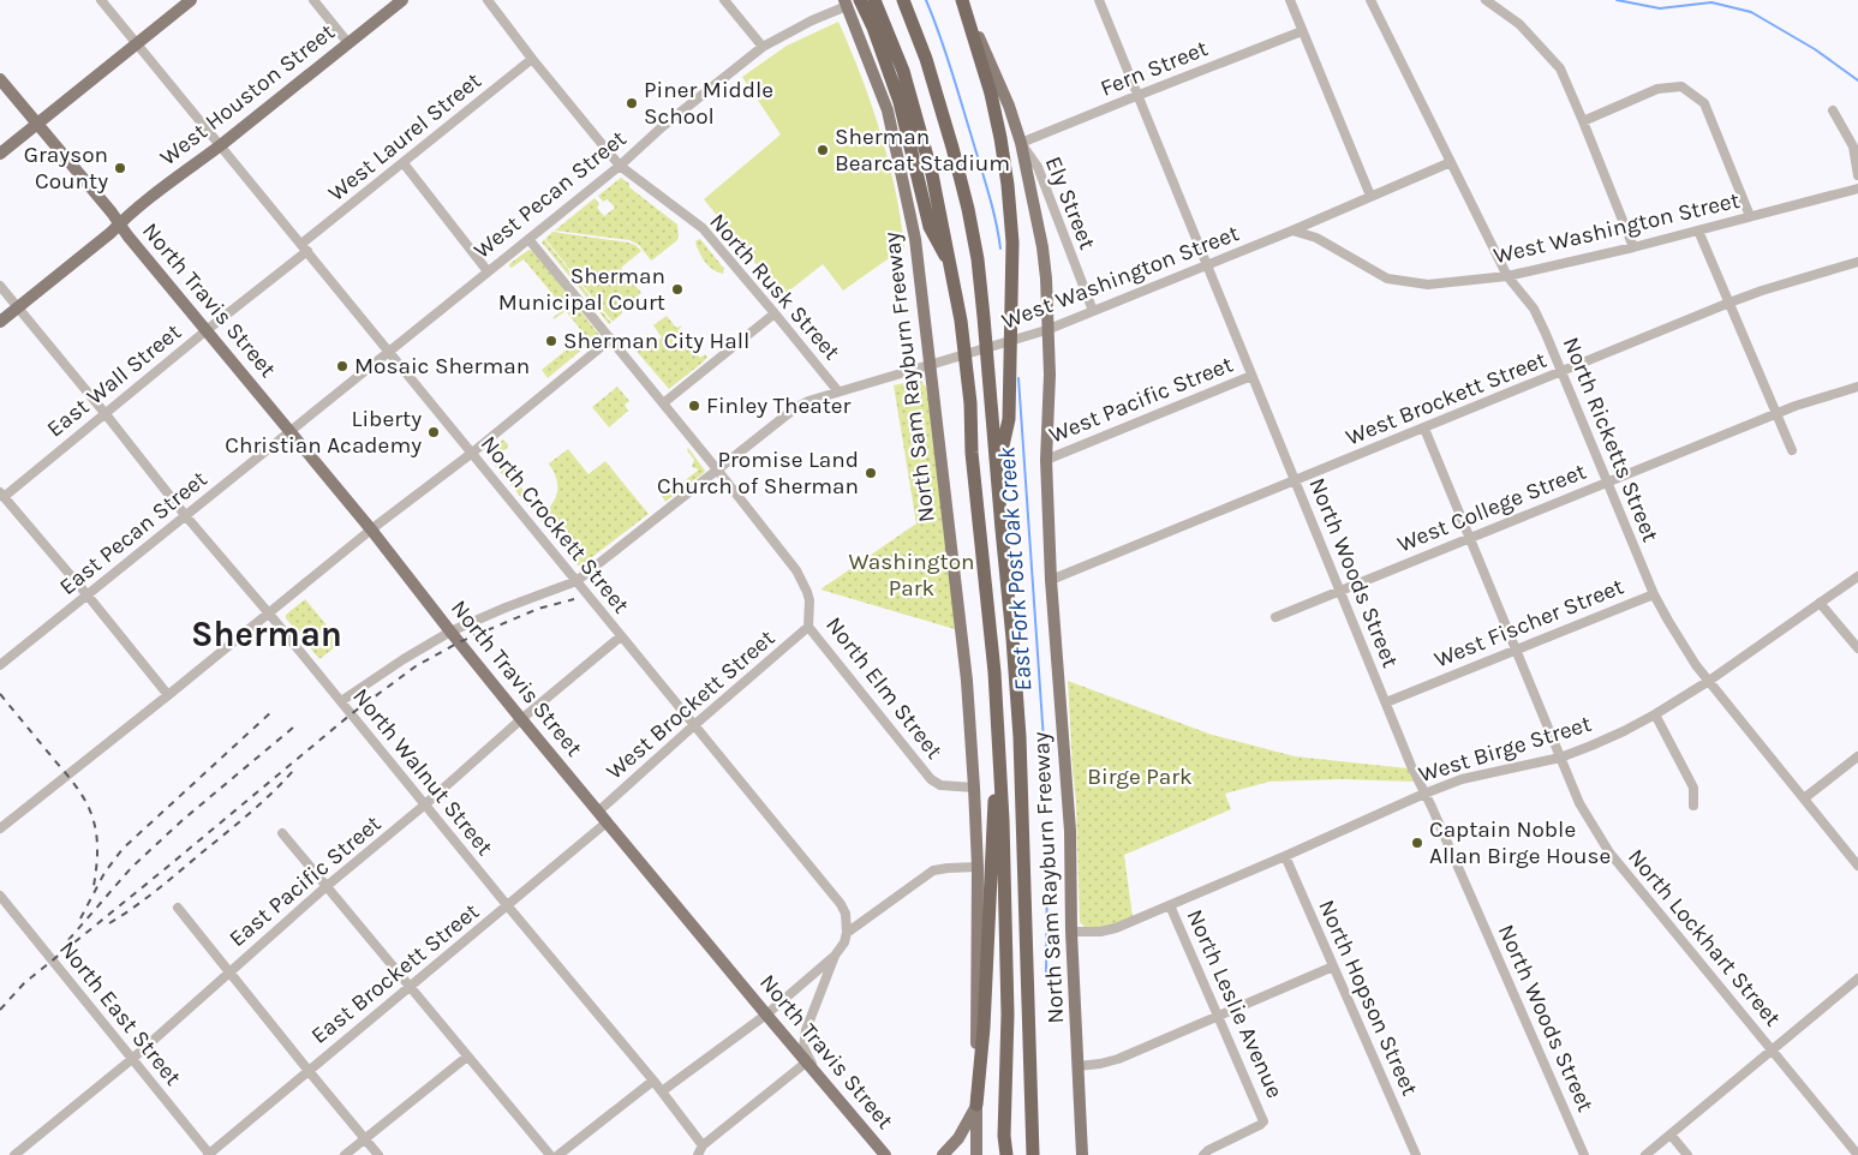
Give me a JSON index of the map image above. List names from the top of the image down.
{
  "streets": {
    "highway": ["North Sam Rayburn Freeway"],
    "main road": ["West Houston Street", "North Travis Street"],
    "street": [
      "Fern Street",
      "West Laurel Street",
      "West Pecan Street",
      "Ely Street",
      "West Washington Street",
      "North Rusk Street",
      "East Wall Street",
      "West Brockett Street",
      "West Pacific Street",
      "North Ricketts Street",
      "West College Street",
      "North Crockett Street",
      "East Pecan Street",
      "North Woods Street",
      "West Fischer Street",
      "North Elm Street",
      "West Birge Street",
      "North Walnut Street",
      "East Pacific Street",
      "North Lockhart Street",
      "East Brockett Street",
      "North Hopson Street",
      "North Leslie Avenue",
      "North East Street"
    ]
  },
  "crossings": [
    ["Fern Street", "Ely Street"],
    ["Fern Street", "North Sam Rayburn Freeway"],
    ["Fern Street", "North Woods Street"],
    ["West Houston Street", "North Travis Street"],
    ["West Houston Street", "North Crockett Street"],
    ["West Houston Street", "North Walnut Street"],
    ["West Laurel Street", "North Rusk Street"],
    ["West Laurel Street", "East Wall Street"],
    ["West Laurel Street", "North Crockett Street"],
    ["West Pecan Street", "North Rusk Street"],
    ["West Pecan Street", "North Travis Street"],
    ["West Pecan Street", "North Sam Rayburn Freeway"],
    ["West Pecan Street", "North Crockett Street"],
    ["West Pecan Street", "East Pecan Street"],
    ["West Pecan Street", "North Elm Street"],
    ["Ely Street", "West Washington Street"],
    ["Ely Street", "North Sam Rayburn Freeway"],
    ["West Washington Street", "North Rusk Street"],
    ["West Washington Street", "North Travis Street"],
    ["West Washington Street", "North Sam Rayburn Freeway"],
    ["West Washington Street", "North Ricketts Street"],
    ["West Washington Street", "North Crockett Street"],
    ["West Washington Street", "North Woods Street"],
    ["West Washington Street", "North Elm Street"],
    ["West Washington Street", "North Walnut Street"],
    ["North Travis Street", "East Wall Street"],
    ["North Travis Street", "West Brockett Street"],
    ["North Travis Street", "East Pecan Street"],
    ["North Travis Street", "East Pacific Street"],
    ["North Travis Street", "East Brockett Street"],
    ["North Sam Rayburn Freeway", "West Brockett Street"],
    ["North Sam Rayburn Freeway", "West Pacific Street"],
    ["North Sam Rayburn Freeway", "North Elm Street"],
    ["North Sam Rayburn Freeway", "West Birge Street"],
    ["East Wall Street", "North Crockett Street"],
    ["East Wall Street", "North Walnut Street"],
    ["West Brockett Street", "North Ricketts Street"],
    ["West Brockett Street", "North Crockett Street"],
    ["West Brockett Street", "North Woods Street"],
    ["West Brockett Street", "North Elm Street"],
    ["West Brockett Street", "North Lockhart Street"],
    ["West Pacific Street", "North Woods Street"],
    ["North Ricketts Street", "West College Street"],
    ["North Ricketts Street", "West Fischer Street"],
    ["North Ricketts Street", "West Birge Street"],
    ["West College Street", "North Woods Street"],
    ["West College Street", "North Lockhart Street"],
    ["North Crockett Street", "East Pacific Street"],
    ["East Pecan Street", "North Walnut Street"],
    ["North Woods Street", "West Fischer Street"],
    ["North Woods Street", "West Birge Street"],
    ["West Fischer Street", "North Lockhart Street"],
    ["West Birge Street", "North Lockhart Street"],
    ["West Birge Street", "North Hopson Street"],
    ["West Birge Street", "North Leslie Avenue"],
    ["North Walnut Street", "East Pacific Street"],
    ["North Walnut Street", "East Brockett Street"],
    ["East Pacific Street", "North East Street"],
    ["East Brockett Street", "North East Street"]
  ],
  "districts": ["Sherman"],
  "water": ["East Fork Post Oak Creek"],
  "parks": ["Washington Park", "Birge Park"],
  "places": [
    "Piner Middle School",
    "Sherman Bearcat Stadium",
    "Grayson County",
    "Sherman Municipal Court",
    "Sherman City Hall",
    "Mosaic Sherman",
    "Finley Theater",
    "Liberty Christian Academy",
    "Promise Land Church of Sherman",
    "Captain Noble Allan Birge House"
  ]
}
